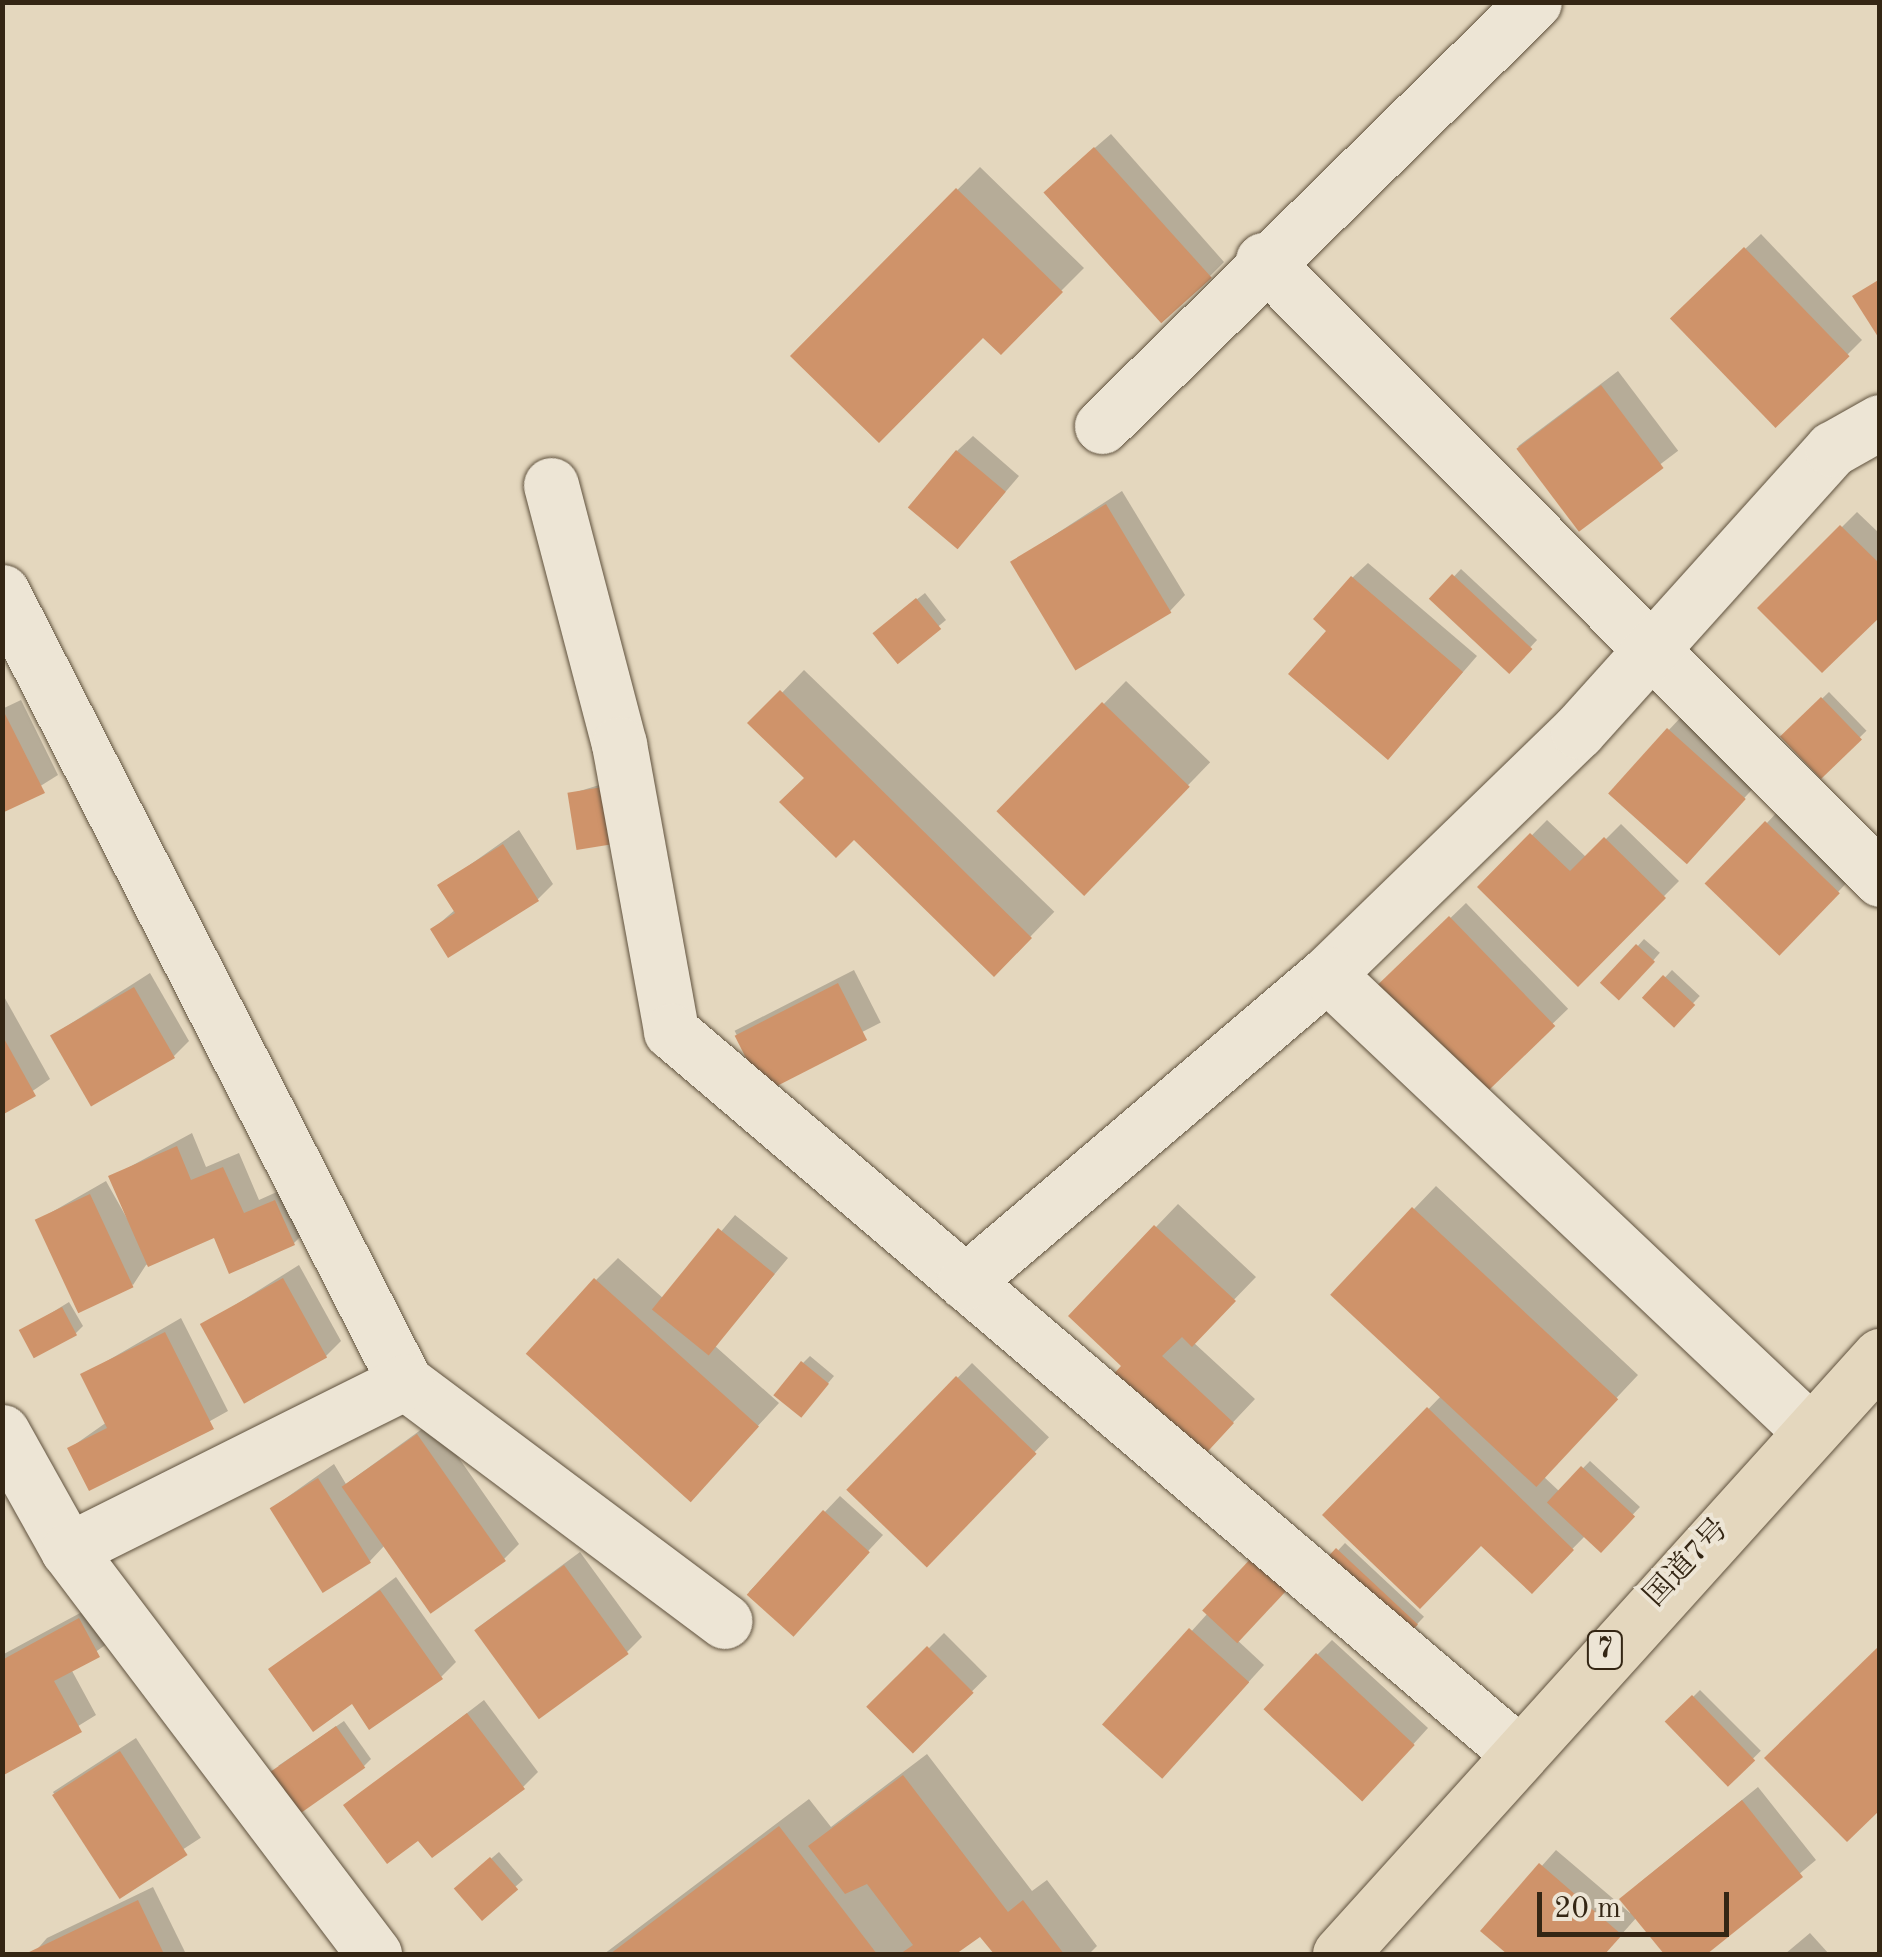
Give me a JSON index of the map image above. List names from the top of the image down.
{
  "streets": {
    "highway": ["国道7号", "7"]
  },
  "scale_bar": "20 m"
}
